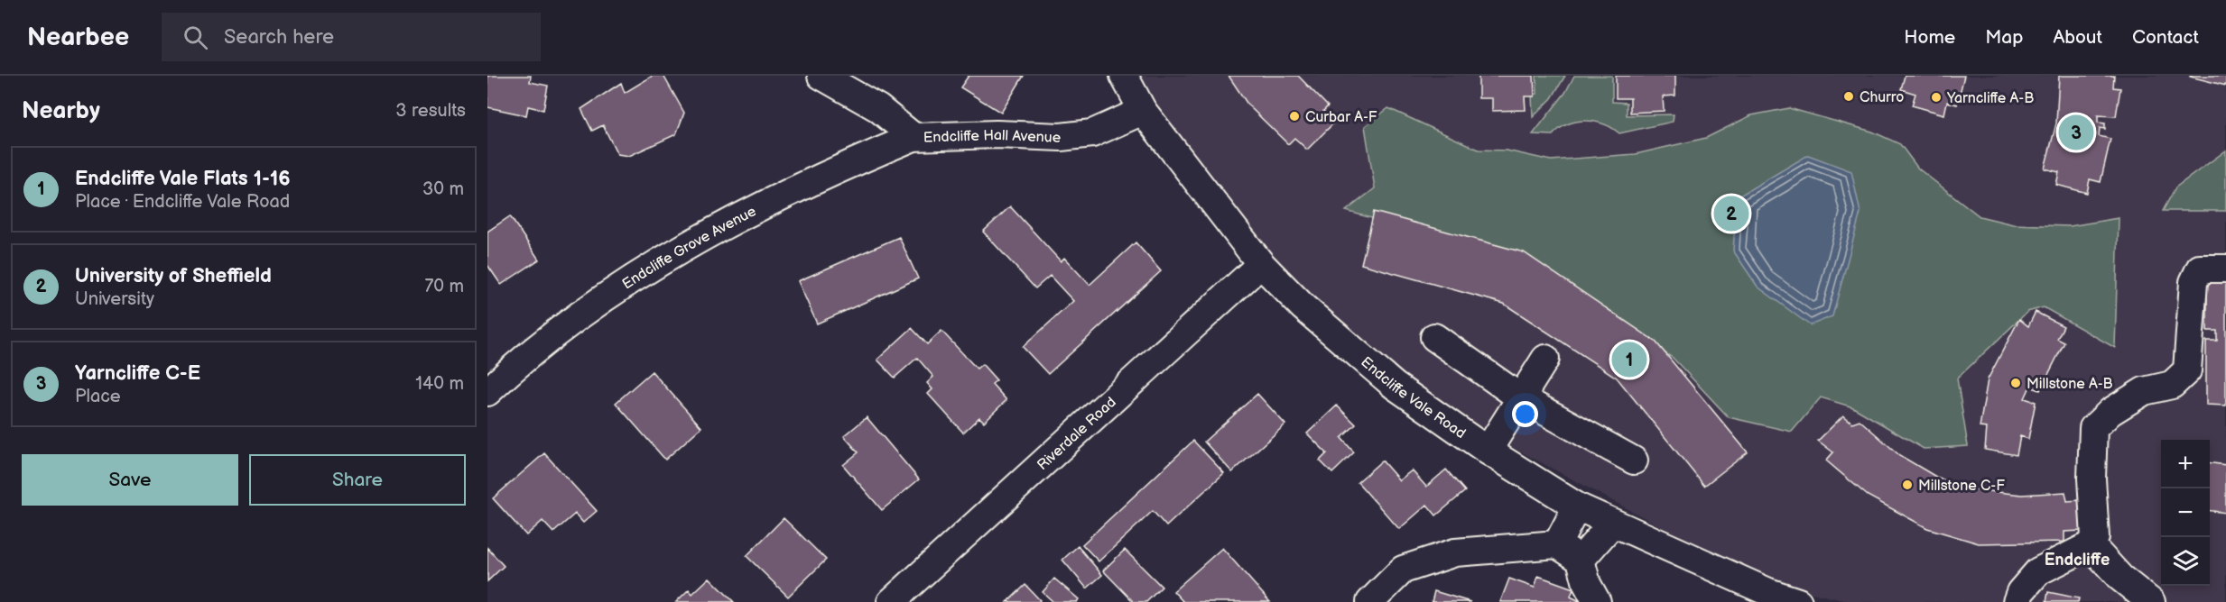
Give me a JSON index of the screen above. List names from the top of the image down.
{
  "streets": {
    "street": [
      "Endcliffe Hall Avenue",
      "Endcliffe Grove Avenue",
      "Endcliffe Vale Road",
      "Riverdale Road"
    ]
  },
  "crossings": [
    ["Endcliffe Hall Avenue", "Endcliffe Grove Avenue"],
    ["Endcliffe Hall Avenue", "Endcliffe Vale Road"],
    ["Endcliffe Vale Road", "Riverdale Road"]
  ],
  "districts": ["Endcliffe"],
  "places": [
    "Churro",
    "Yarncliffe A-B",
    "Curbar A-F",
    "Millstone A-B",
    "Millstone C-F"
  ],
  "page": {
    "header": "Nearbee",
    "search": "Search here",
    "nav": [
      "Home",
      "Map",
      "About",
      "Contact"
    ],
    "heading": ["Nearby", "3 results"],
    "pins": ["3", "2", "1"],
    "list": [
      {
        "mark": "1",
        "name": "Endcliffe Vale Flats 1-16",
        "note": "Place · Endcliffe Vale Road",
        "value": "30 m"
      },
      {
        "mark": "2",
        "name": "University of Sheffield",
        "note": "University",
        "value": "70 m"
      },
      {
        "mark": "3",
        "name": "Yarncliffe C-E",
        "note": "Place",
        "value": "140 m"
      }
    ],
    "buttons": ["Save", "Share"],
    "map_buttons": ["+", "−"]
  }
}
